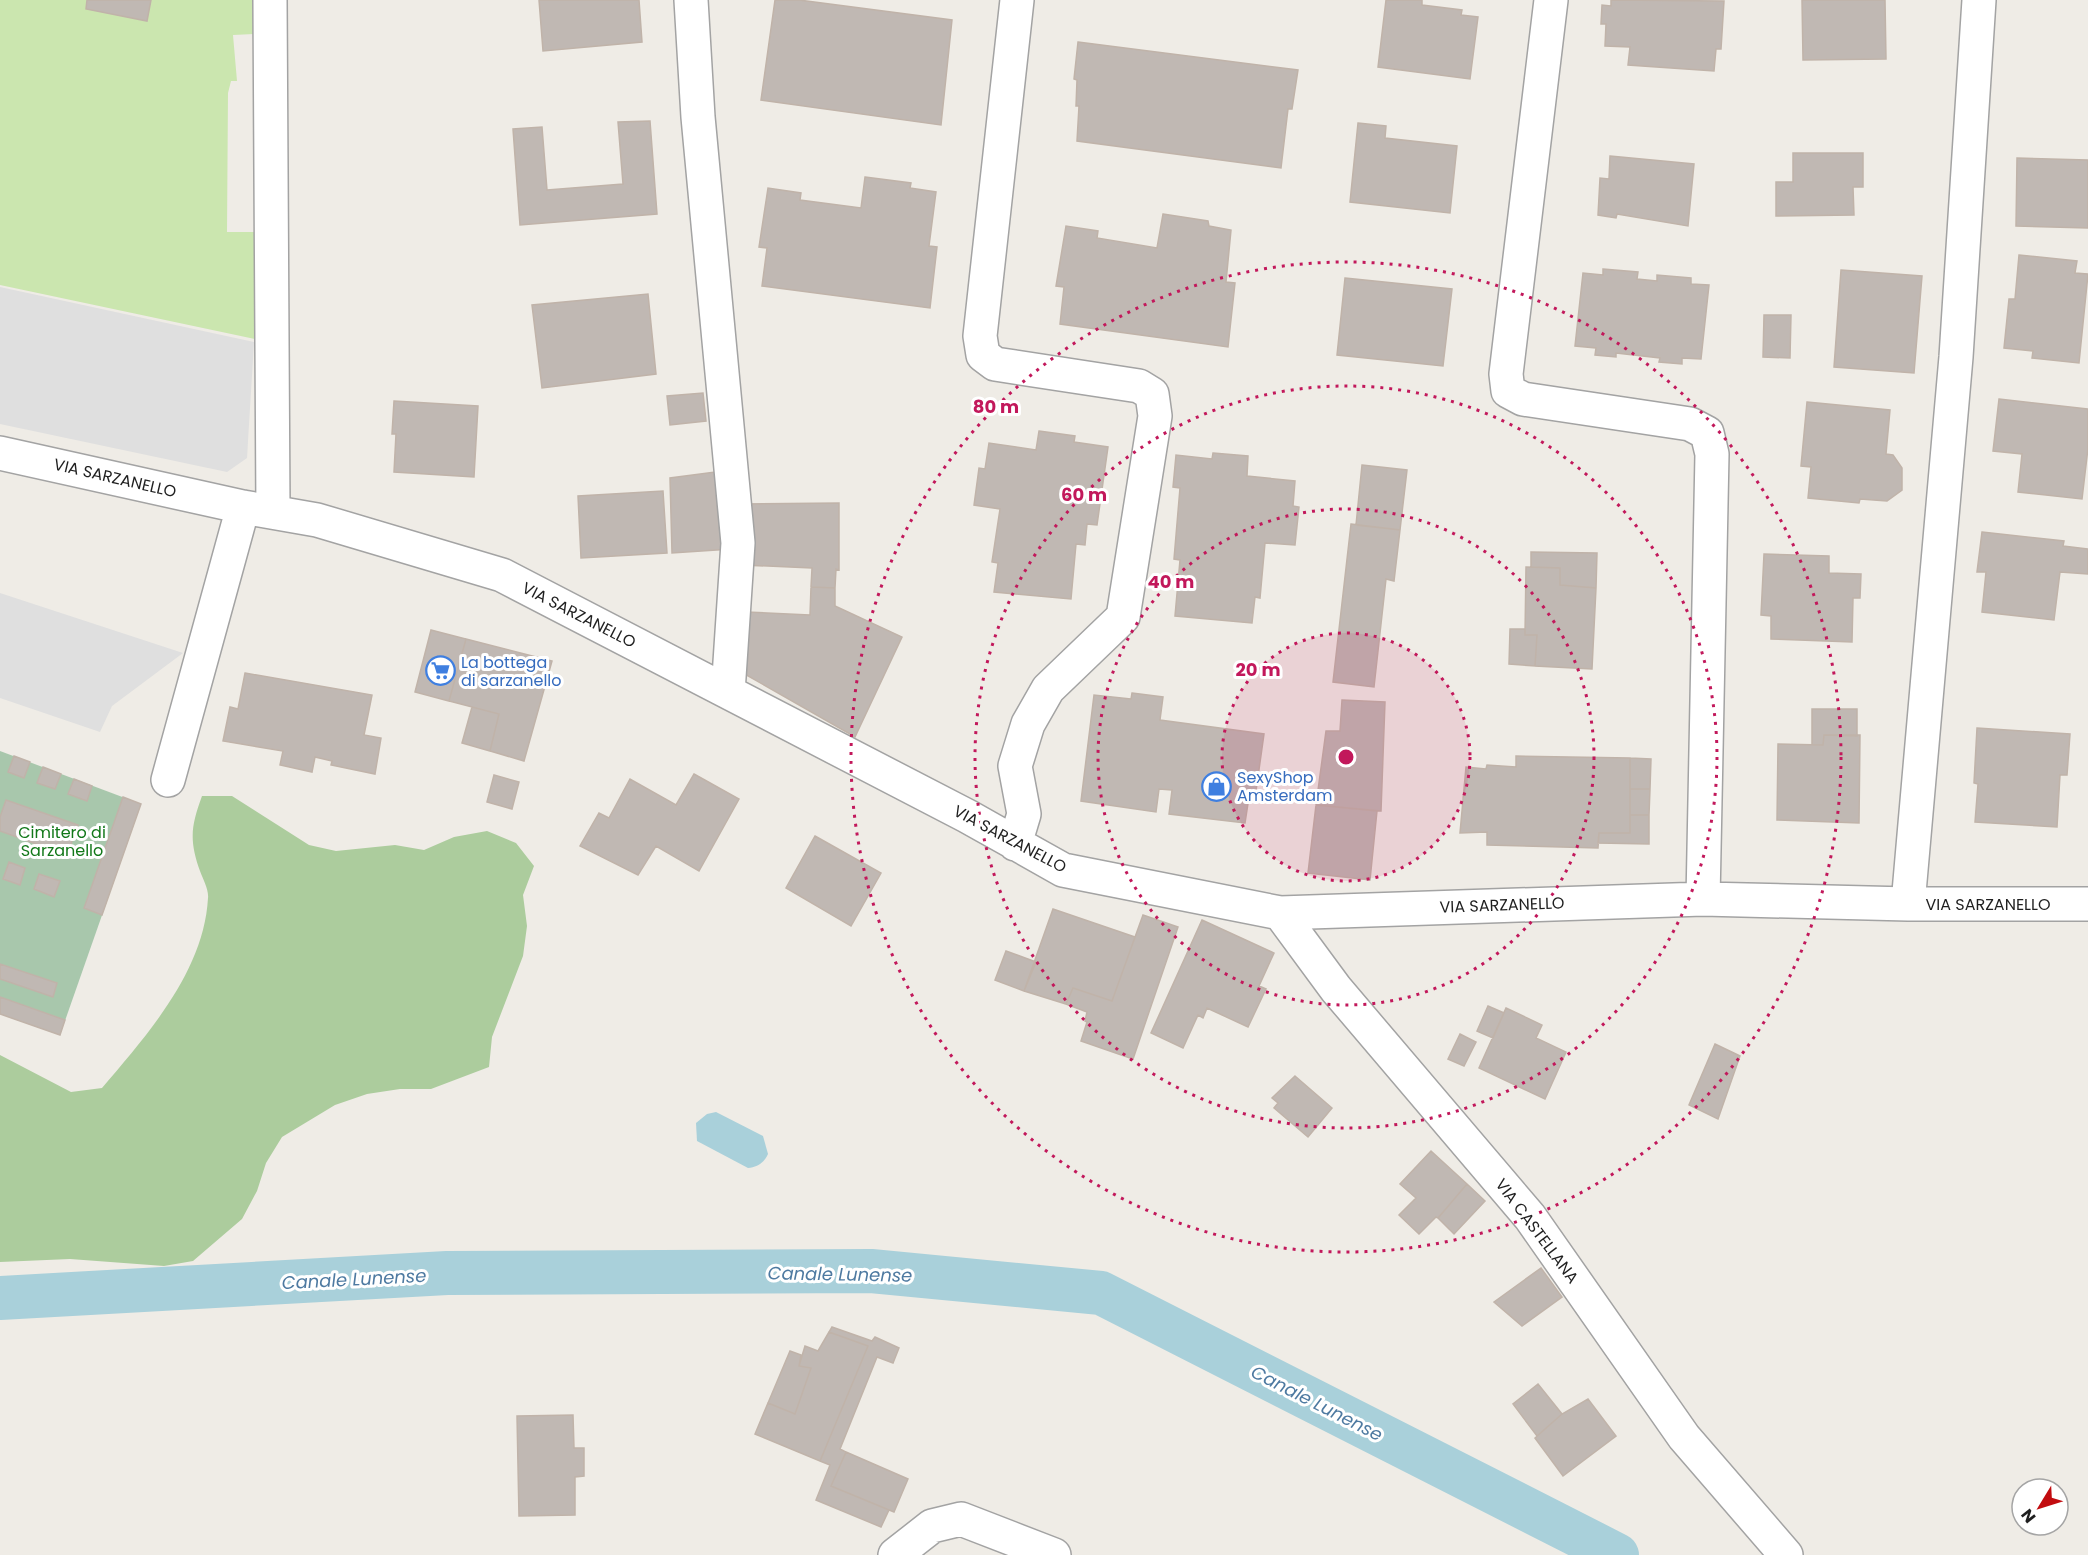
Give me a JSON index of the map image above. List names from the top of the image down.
{
  "streets": {
    "street": ["VIA SARZANELLO", "VIA CASTELLANA"]
  },
  "crossings": [
    ["VIA SARZANELLO", "VIA CASTELLANA"]
  ],
  "water": ["Canale Lunense"],
  "parks": ["Cimitero di Sarzanello"],
  "places": {
    "supermarket": ["La bottega di sarzanello"],
    "shop": ["SexyShop Amsterdam"]
  },
  "north": "bottom left",
  "rings": [
    "80 m",
    "60 m",
    "40 m",
    "20 m"
  ]
}
